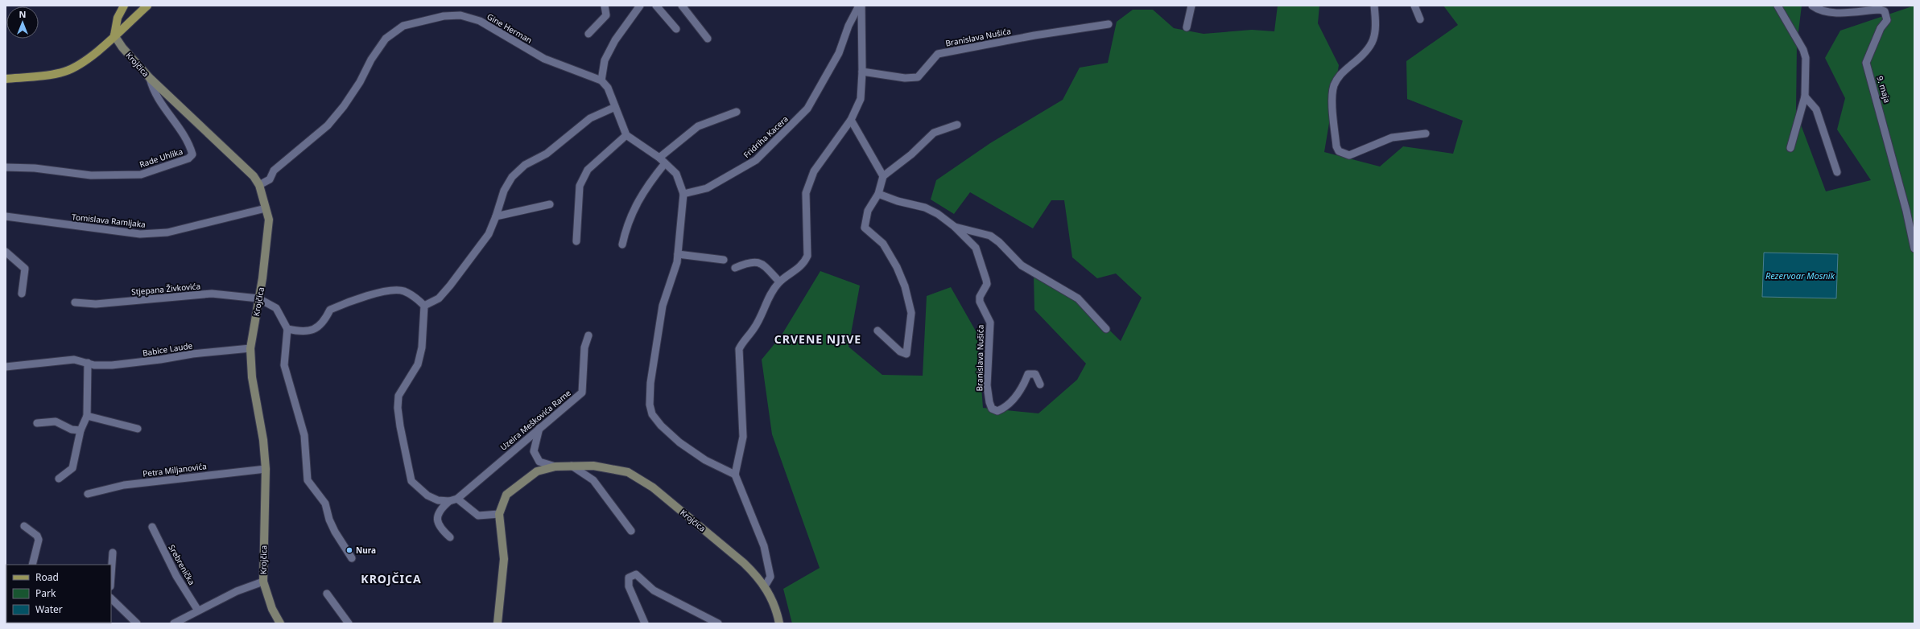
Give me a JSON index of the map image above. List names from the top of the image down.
{
  "streets": {
    "main road": ["Krojčica"],
    "street": [
      "Gine Herman",
      "Branislava Nušića",
      "9. maja",
      "Fridriha Kacera",
      "Rade Uhlika",
      "Tomislava Ramljaka",
      "Stjepana Živkovića",
      "Babice Laude",
      "Uzeira Meškovića Rame",
      "Petra Miljanovića",
      "Srebrenička"
    ]
  },
  "crossings": [
    ["Gine Herman", "Krojčica"],
    ["Krojčica", "Rade Uhlika"],
    ["Krojčica", "Tomislava Ramljaka"],
    ["Krojčica", "Stjepana Živkovića"],
    ["Krojčica", "Babice Laude"],
    ["Krojčica", "Petra Miljanovića"]
  ],
  "districts": ["CRVENE NJIVE", "KROJČICA"],
  "water": ["Rezervoar Mosnik"],
  "places": ["Nura"],
  "legend": ["Road", "Park", "Water"],
  "north": "top"
}
